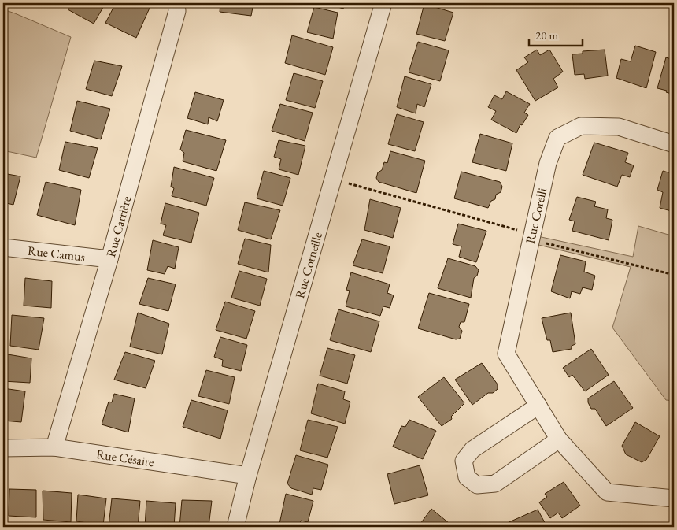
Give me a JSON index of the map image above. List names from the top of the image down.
{
  "streets": {
    "street": [
      "Rue Corelli",
      "Rue Carrière",
      "Rue Camus",
      "Rue Corneille",
      "Rue Césaire"
    ]
  },
  "crossings": [
    ["Rue Carrière", "Rue Camus"],
    ["Rue Carrière", "Rue Césaire"],
    ["Rue Corneille", "Rue Césaire"]
  ],
  "scale_bar": "20 m"
}
